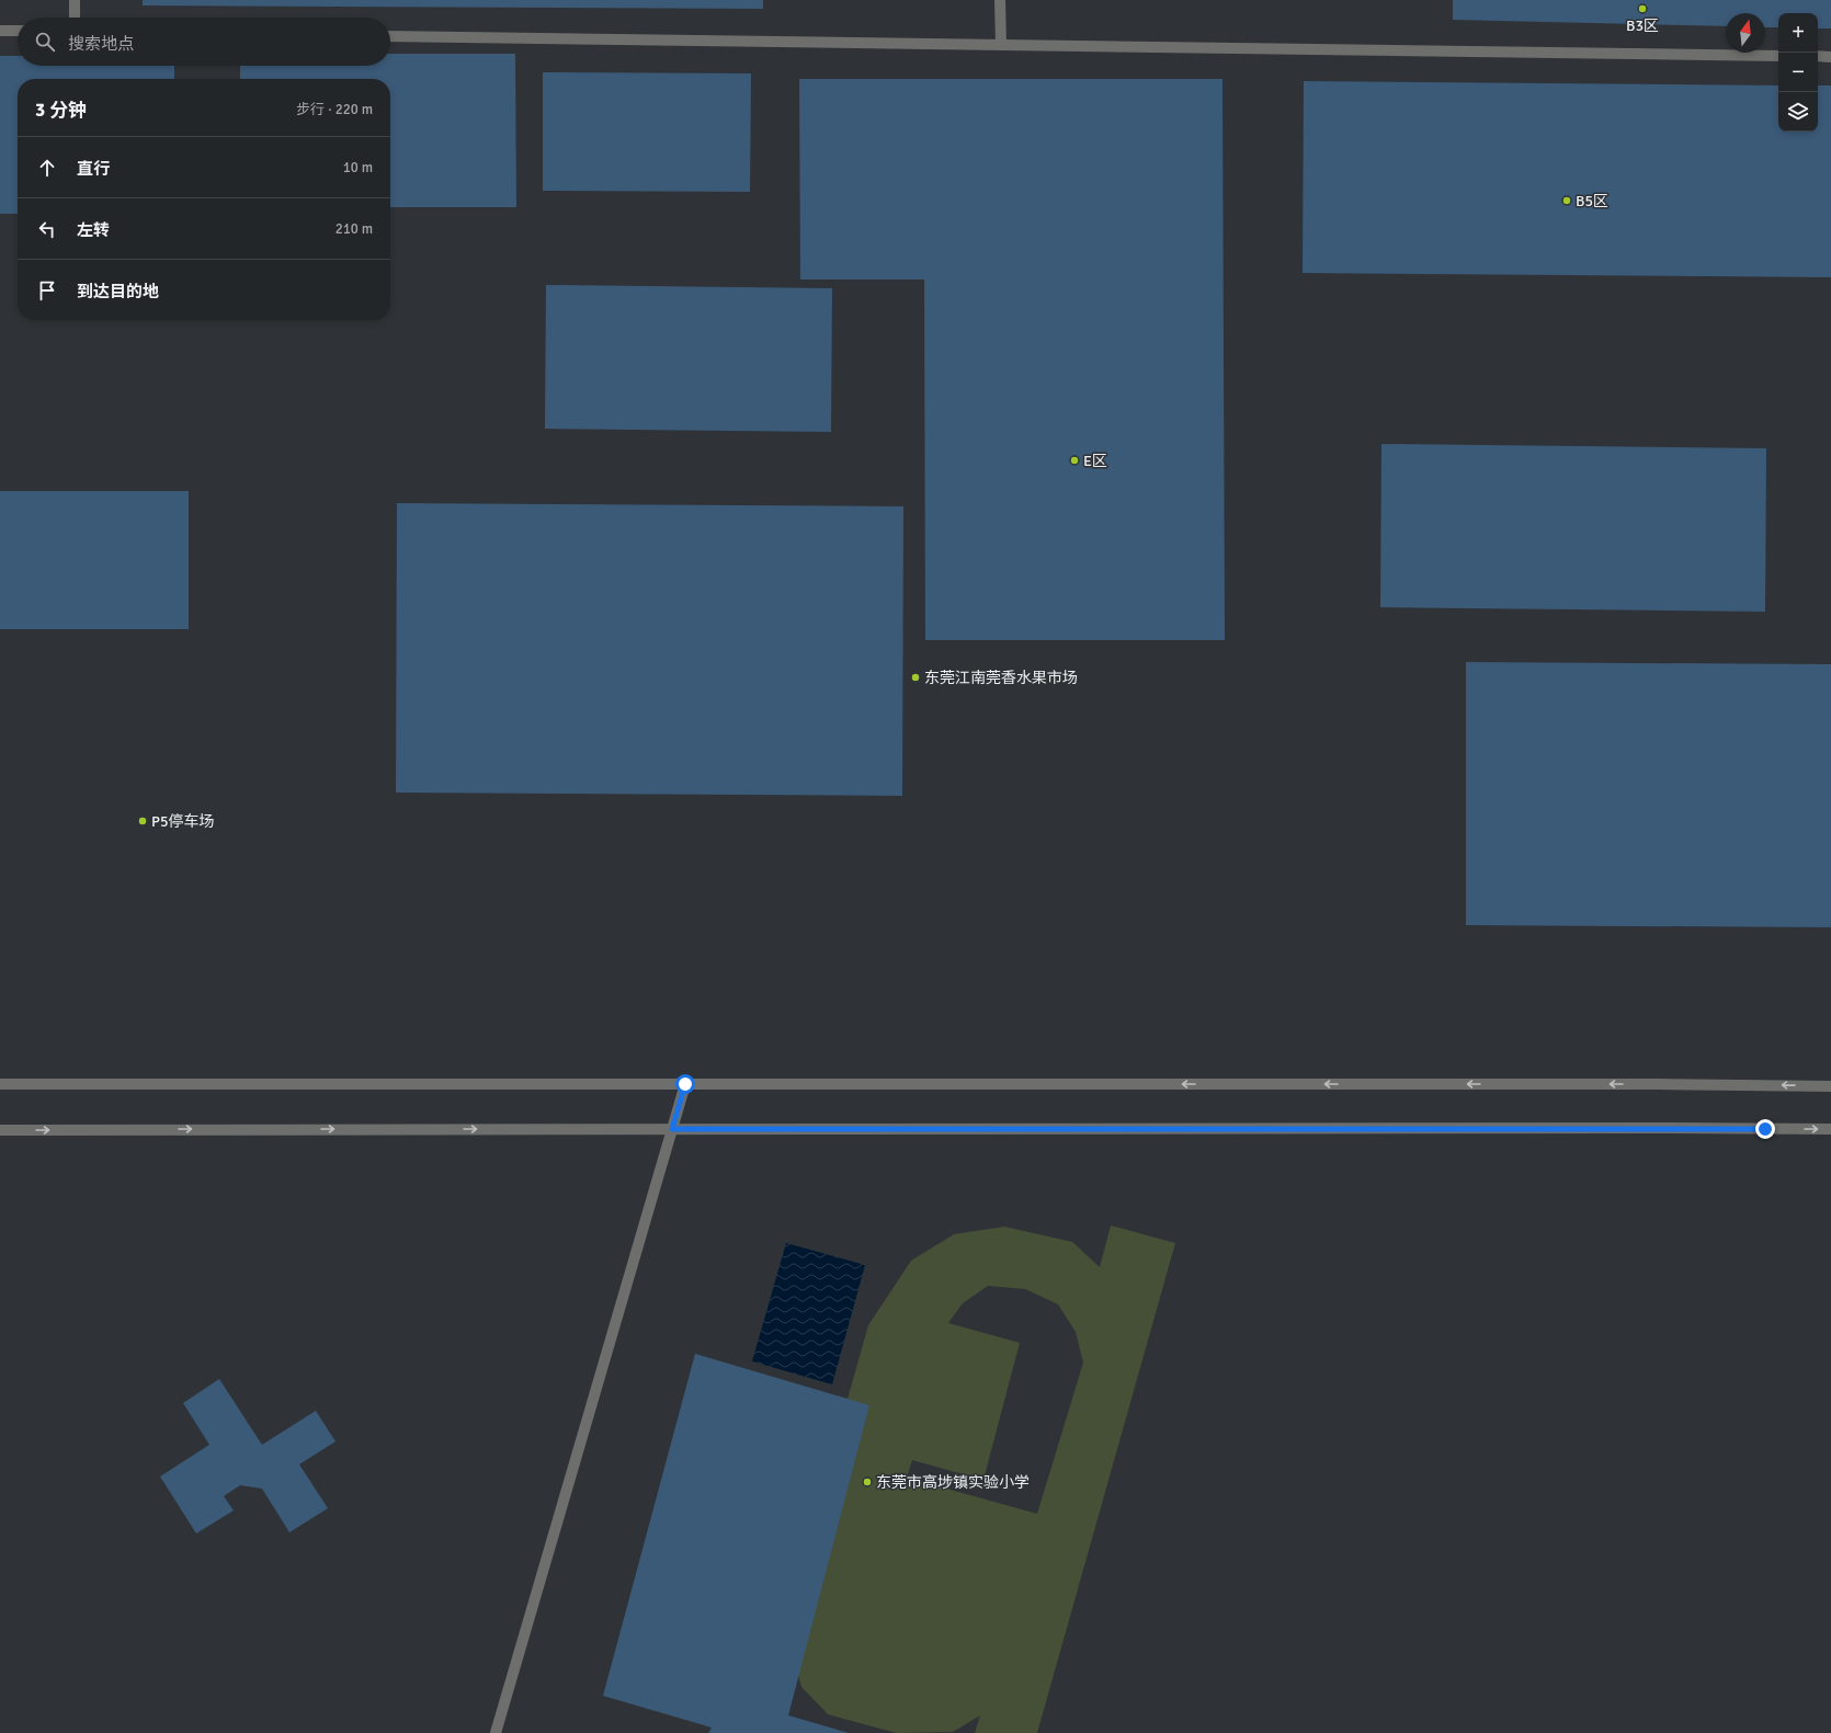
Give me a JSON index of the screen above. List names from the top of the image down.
{
  "places": [
    "B3区",
    "B5区",
    "E区",
    "东莞江南莞香水果市场",
    "P5停车场",
    "东莞市高埗镇实验小学"
  ],
  "north": "top",
  "page": {
    "map_buttons": ["+", "−"],
    "search": "搜索地点",
    "heading": ["3 分钟", "步行 · 220 m"],
    "list": [
      ["直行", "10 m"],
      ["左转", "210 m"],
      "到达目的地"
    ]
  }
}
